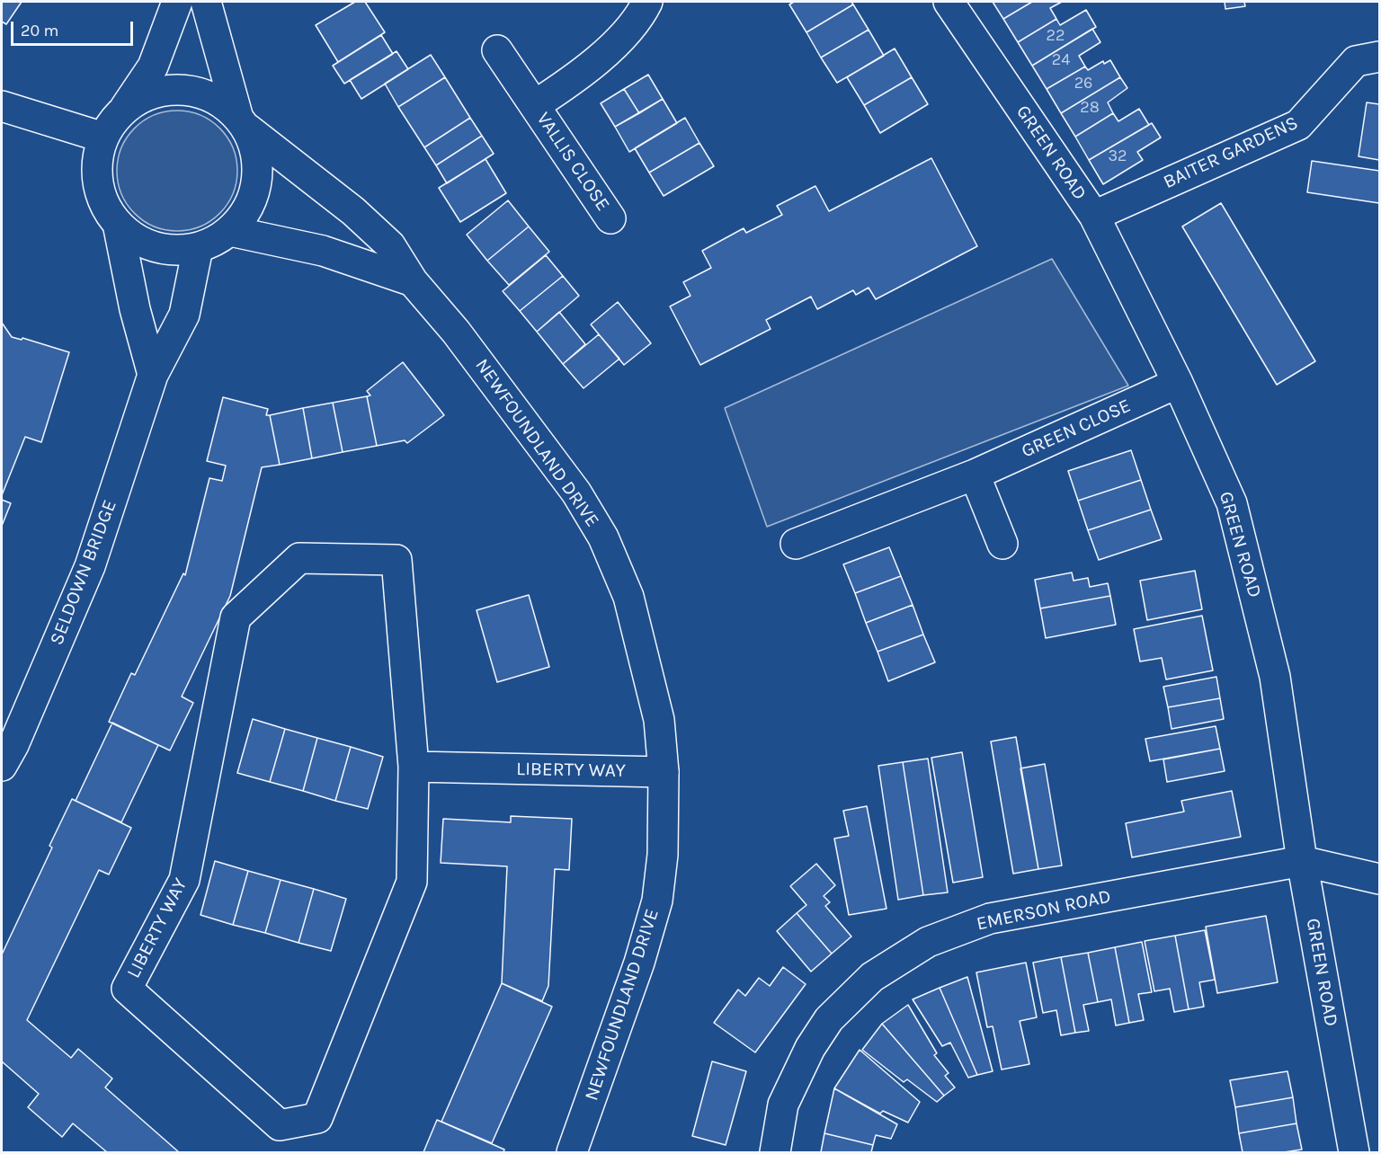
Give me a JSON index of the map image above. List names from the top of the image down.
{
  "streets": {
    "street": [
      "GREEN ROAD",
      "BAITER GARDENS",
      "VALLIS CLOSE",
      "GREEN CLOSE",
      "NEWFOUNDLAND DRIVE",
      "SELDOWN BRIDGE",
      "LIBERTY WAY",
      "EMERSON ROAD"
    ]
  },
  "crossings": [
    ["GREEN ROAD", "BAITER GARDENS"],
    ["GREEN ROAD", "GREEN CLOSE"],
    ["GREEN ROAD", "EMERSON ROAD"],
    ["NEWFOUNDLAND DRIVE", "SELDOWN BRIDGE"],
    ["NEWFOUNDLAND DRIVE", "LIBERTY WAY"]
  ],
  "house_numbers": [
    "22",
    "24",
    "26",
    "28",
    "32"
  ],
  "scale_bar": "20 m"
}
